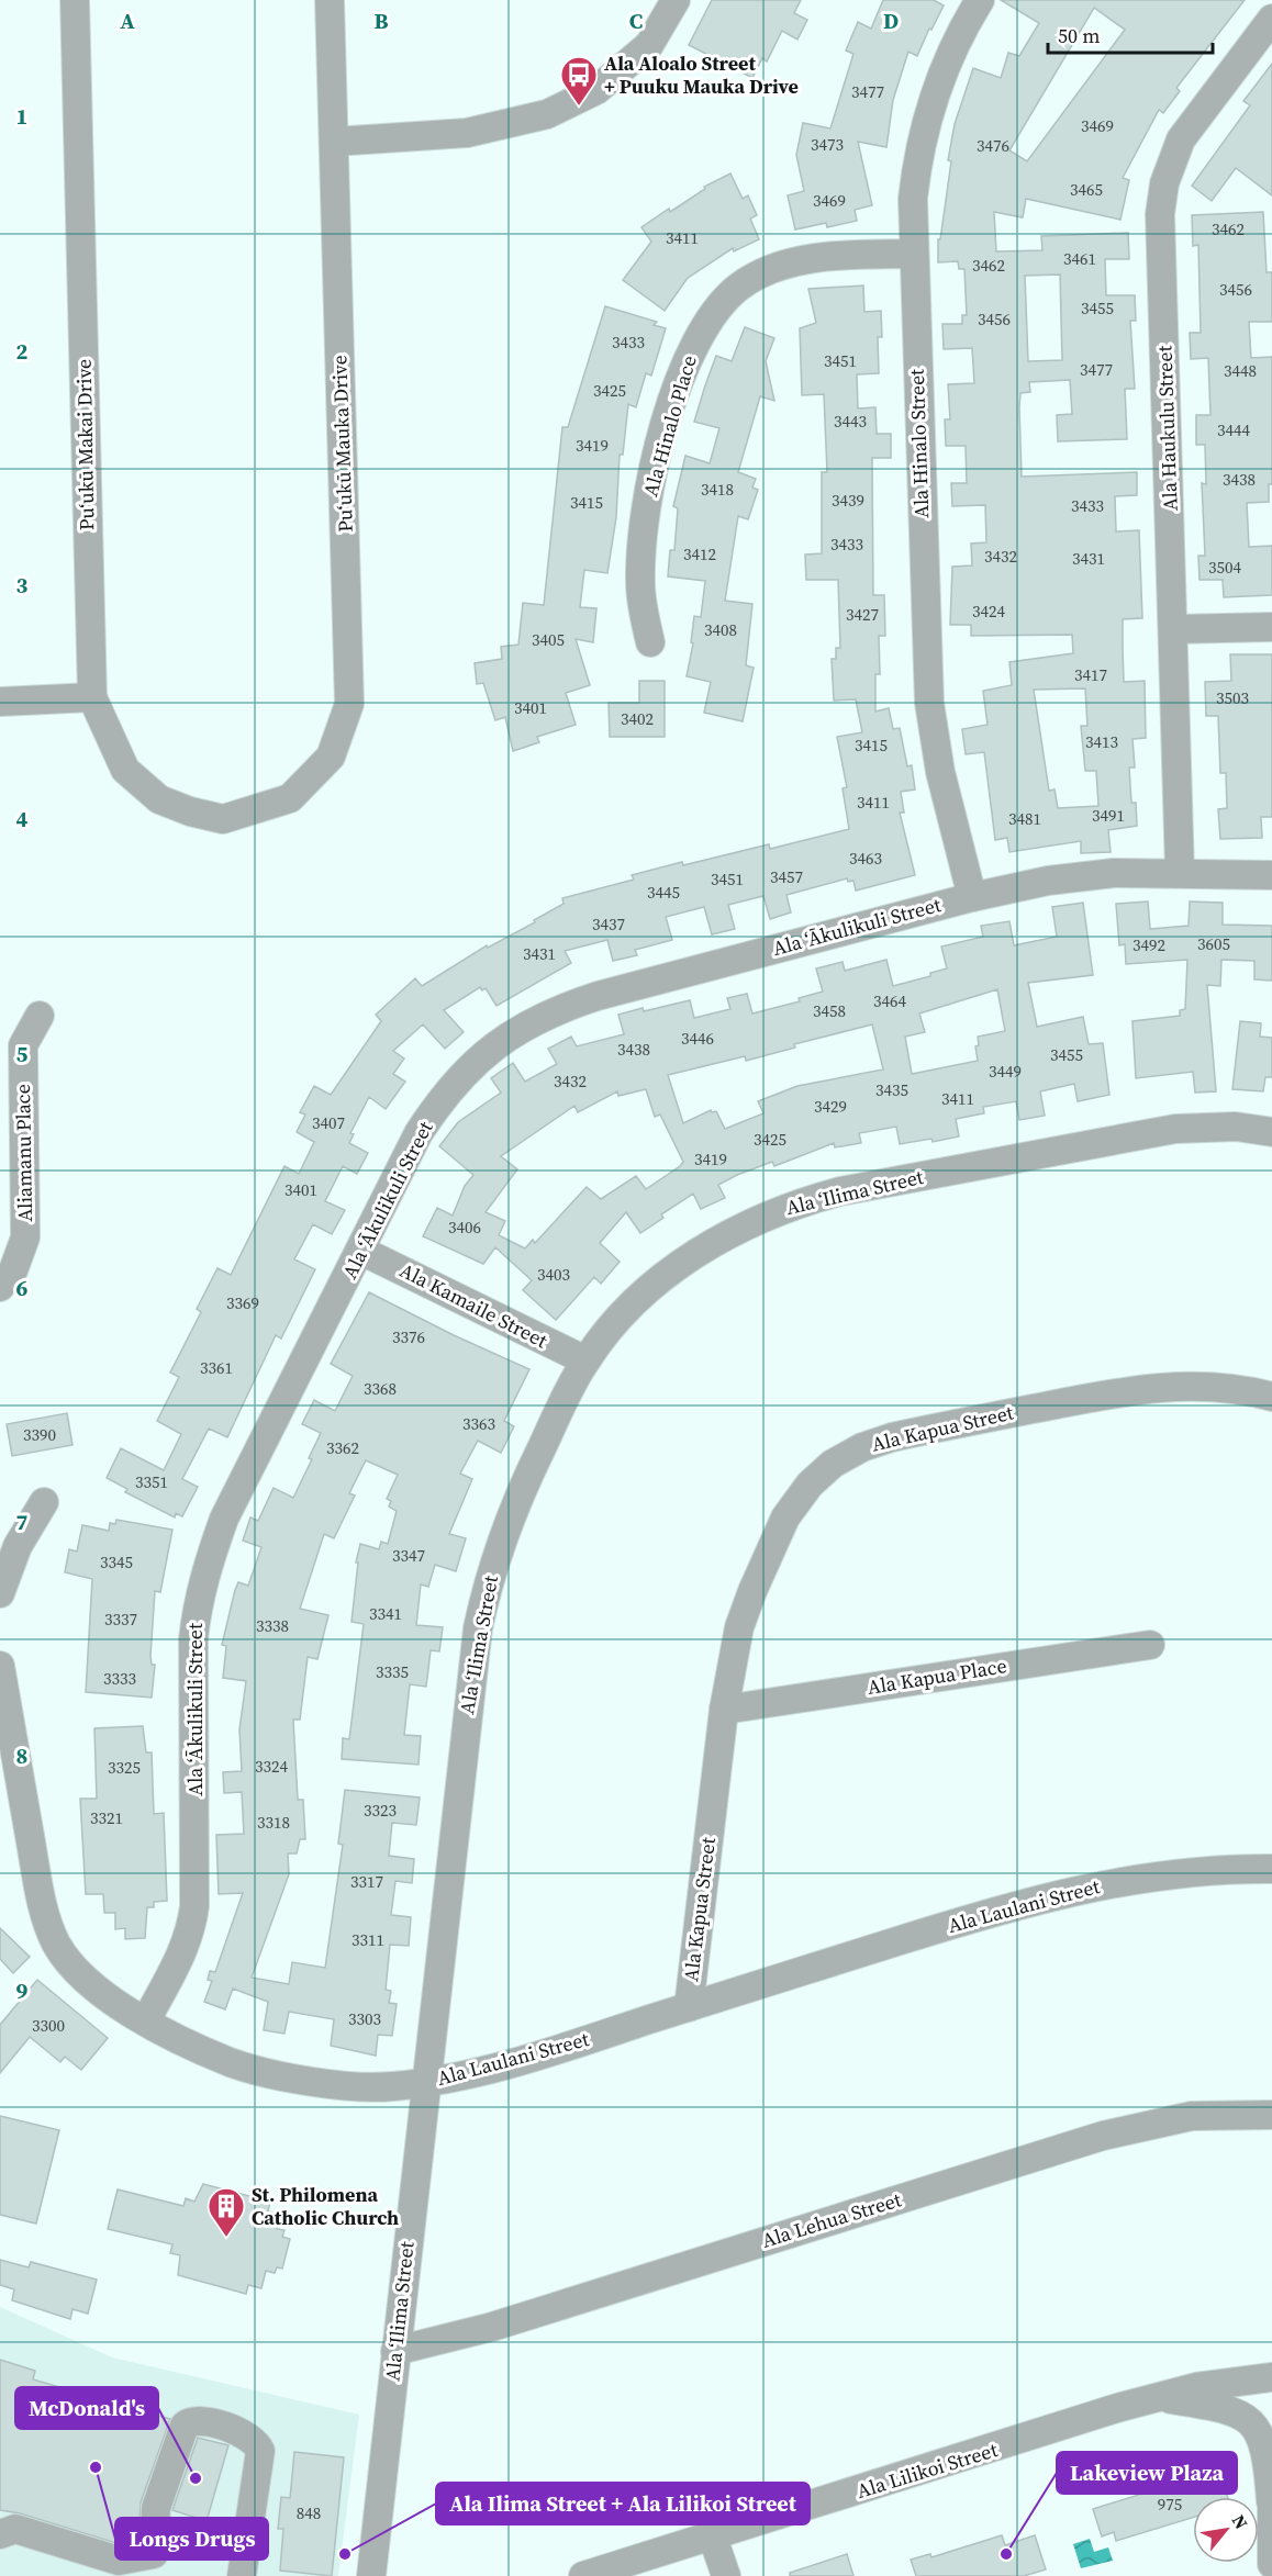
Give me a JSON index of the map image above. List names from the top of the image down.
{
  "streets": {
    "street": [
      "Ala Hinalo Place",
      "Ala Haukulu Street",
      "Puʻukū Mauka Drive",
      "Ala Hinalo Street",
      "Puʻukū Makai Drive",
      "Ala ʻĀkulikuli Street",
      "Aliamanu Place",
      "Ala ʻIlima Street",
      "Ala Kamaile Street",
      "Ala Kapua Street",
      "Ala Kapua Place",
      "Ala Laulani Street",
      "Ala Lehua Street",
      "Ala Lilikoi Street"
    ]
  },
  "crossings": [
    ["Ala Hinalo Place", "Ala Hinalo Street"],
    ["Ala Haukulu Street", "Ala ʻĀkulikuli Street"],
    ["Puʻukū Mauka Drive", "Puʻukū Makai Drive"],
    ["Ala Hinalo Street", "Ala ʻĀkulikuli Street"],
    ["Ala ʻĀkulikuli Street", "Ala Kamaile Street"],
    ["Ala ʻĀkulikuli Street", "Ala Laulani Street"],
    ["Ala ʻIlima Street", "Ala Kamaile Street"],
    ["Ala ʻIlima Street", "Ala Laulani Street"],
    ["Ala ʻIlima Street", "Ala Lehua Street"],
    ["Ala Kapua Street", "Ala Kapua Place"],
    ["Ala Kapua Street", "Ala Laulani Street"]
  ],
  "places": {
    "bus stop": ["Ala Aloalo Street + Puuku Mauka Drive"],
    "building": ["St. Philomena Catholic Church"],
    "other": [
      "Longs Drugs",
      "McDonald's",
      "Ala Ilima Street + Ala Lilikoi Street",
      "Lakeview Plaza"
    ]
  },
  "house_numbers": [
    "3477",
    "3469",
    "3473",
    "3476",
    "3465",
    "3469",
    "3462",
    "3411",
    "3461",
    "3462",
    "3456",
    "3455",
    "3456",
    "3433",
    "3451",
    "3477",
    "3448",
    "3425",
    "3443",
    "3444",
    "3419",
    "3438",
    "3418",
    "3439",
    "3415",
    "3433",
    "3433",
    "3412",
    "3432",
    "3431",
    "3504",
    "3424",
    "3427",
    "3408",
    "3405",
    "3417",
    "3503",
    "3401",
    "3402",
    "3413",
    "3415",
    "3411",
    "3491",
    "3481",
    "3463",
    "3457",
    "3451",
    "3445",
    "3437",
    "3605",
    "3492",
    "3431",
    "3464",
    "3458",
    "3446",
    "3438",
    "3455",
    "3449",
    "3432",
    "3435",
    "3411",
    "3429",
    "3407",
    "3425",
    "3419",
    "3401",
    "3406",
    "3403",
    "3369",
    "3376",
    "3361",
    "3368",
    "3363",
    "3390",
    "3362",
    "3351",
    "3347",
    "3345",
    "3341",
    "3337",
    "3338",
    "3335",
    "3333",
    "3324",
    "3325",
    "3323",
    "3321",
    "3318",
    "3317",
    "3311",
    "3303",
    "3300",
    "975",
    "848"
  ],
  "scale_bar": "50 m",
  "north": "top right",
  "grid": {
    "columns": [
      "A",
      "B",
      "C",
      "D"
    ],
    "rows": [
      "1",
      "2",
      "3",
      "4",
      "5",
      "6",
      "7",
      "8",
      "9"
    ]
  }
}
